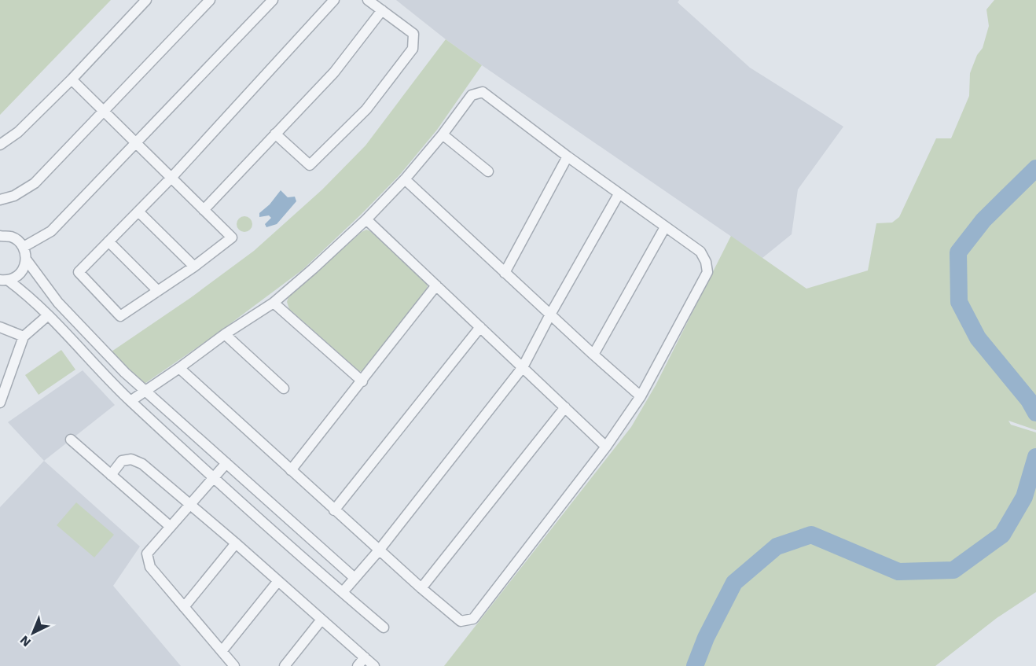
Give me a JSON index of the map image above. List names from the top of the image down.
{
  "north": "bottom left"
}
